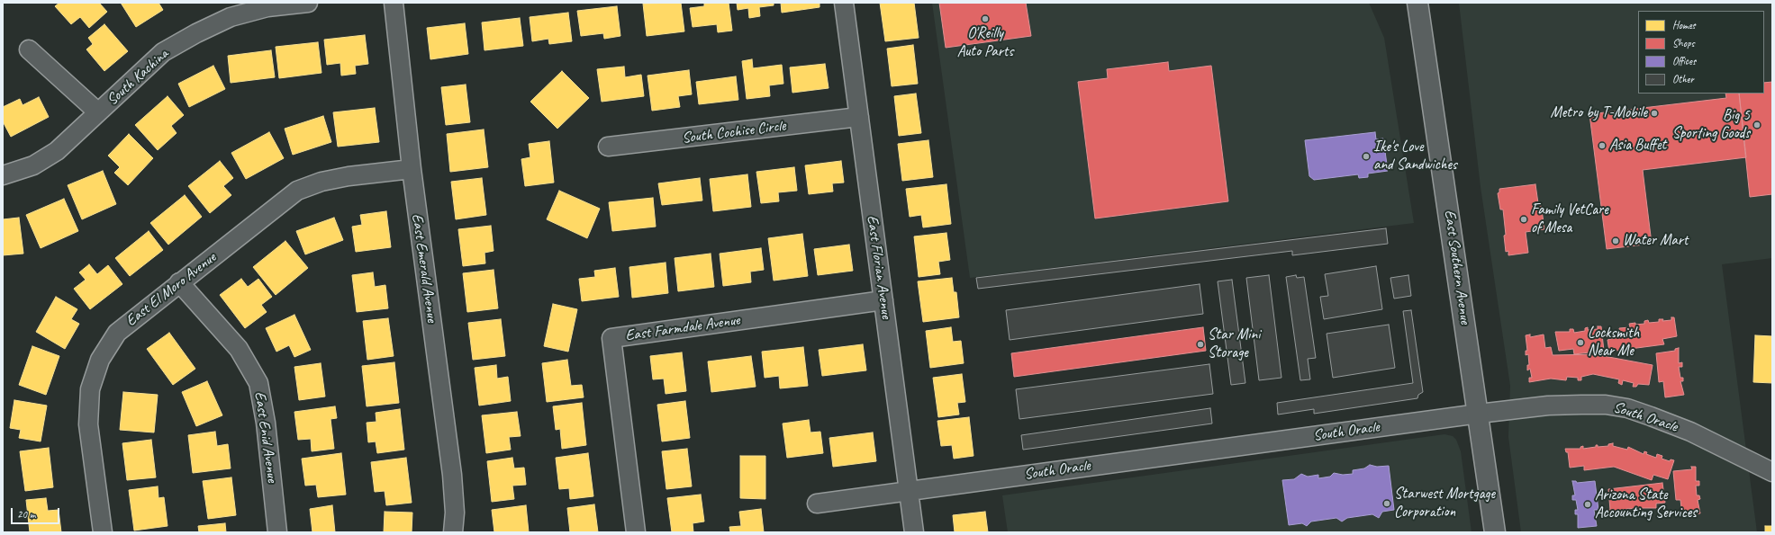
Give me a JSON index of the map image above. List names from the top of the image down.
{
  "streets": {
    "main road": ["East Southern Avenue"],
    "street": [
      "South Kachina",
      "South Cochise Circle",
      "East Florian Avenue",
      "East Emerald Avenue",
      "East El Moro Avenue",
      "East Farmdale Avenue",
      "South Oracle",
      "East Enid Avenue"
    ]
  },
  "crossings": [
    ["South Cochise Circle", "East Florian Avenue"],
    ["East Florian Avenue", "East Farmdale Avenue"],
    ["East Florian Avenue", "South Oracle"],
    ["East Southern Avenue", "South Oracle"],
    ["East Emerald Avenue", "East El Moro Avenue"],
    ["East El Moro Avenue", "East Enid Avenue"]
  ],
  "places": [
    "O'Reilly Auto Parts",
    "Metro by T-Mobile",
    "Big 5 Sporting Goods",
    "Asia Buffet",
    "Ike's Love and Sandwiches",
    "Family VetCare of Mesa",
    "Water Mart",
    "Locksmith Near Me",
    "Star Mini Storage",
    "Starwest Mortgage Corporation",
    "Arizona State Accounting Services"
  ],
  "legend": [
    "Homes",
    "Shops",
    "Offices",
    "Other"
  ],
  "scale_bar": "20 m"
}
